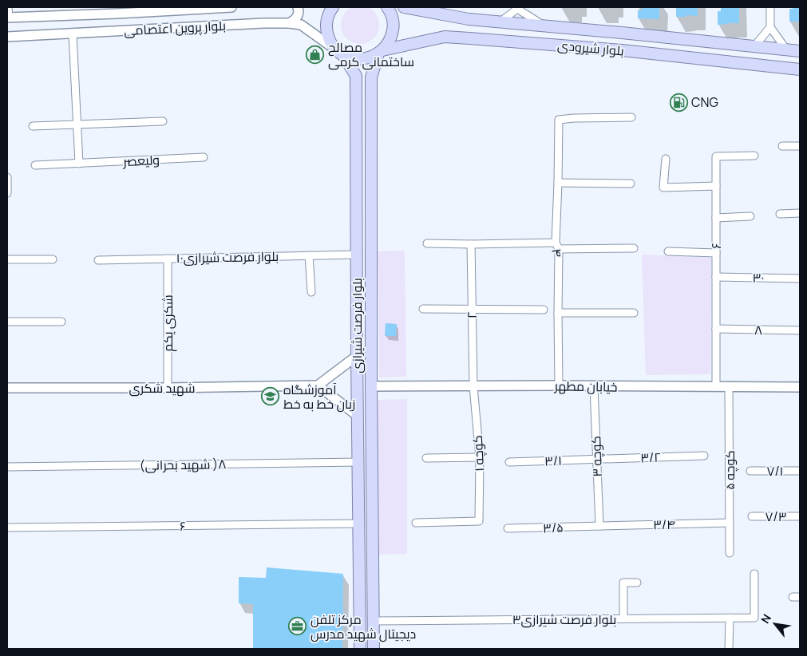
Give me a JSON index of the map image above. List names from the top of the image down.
{
  "streets": {
    "main road": ["بلوار شیرودی", "بلوار فرصت شیرازی"],
    "street": [
      "بلوار پروین اعتصامی",
      "ولیعصر",
      "۶",
      "۴",
      "بلوار فرصت شیرازی۱۰",
      "۳۰",
      "۲",
      "شکری یکم",
      "۸",
      "خیابان مطهر",
      "شهید شکری",
      "کوچه ۱",
      "کوچه ۳",
      "۳/۲",
      "۳/۱",
      "(شهید بَحرانی )۸",
      "کوچه ۵",
      "۷/۱",
      "۷/۳",
      "۳/۴",
      "۳/۵",
      "۳بلوار فرصت شیرازی"
    ]
  },
  "crossings": [
    ["بلوار پروین اعتصامی", "بلوار شیرودی"],
    ["بلوار پروین اعتصامی", "بلوار فرصت شیرازی"],
    ["بلوار شیرودی", "بلوار فرصت شیرازی"],
    ["۶", "۳۰"],
    ["۶", "بلوار فرصت شیرازی"],
    ["۶", "۸"],
    ["۶", "خیابان مطهر"],
    ["۴", "خیابان مطهر"],
    ["بلوار فرصت شیرازی۱۰", "شکری یکم"],
    ["بلوار فرصت شیرازی۱۰", "بلوار فرصت شیرازی"],
    ["۲", "خیابان مطهر"],
    ["۲", "کوچه ۱"],
    ["شکری یکم", "شهید شکری"],
    ["بلوار فرصت شیرازی", "خیابان مطهر"],
    ["بلوار فرصت شیرازی", "(شهید بَحرانی )۸"],
    ["بلوار فرصت شیرازی", "۳بلوار فرصت شیرازی"],
    ["خیابان مطهر", "کوچه ۱"],
    ["خیابان مطهر", "کوچه ۳"],
    ["خیابان مطهر", "کوچه ۵"],
    ["کوچه ۳", "۳/۲"],
    ["کوچه ۳", "۳/۱"],
    ["کوچه ۳", "۳/۴"],
    ["کوچه ۳", "۳/۵"],
    ["۳/۲", "۳/۱"],
    ["کوچه ۵", "۳/۴"],
    ["۳/۴", "۳/۵"]
  ],
  "places": {
    "shop": ["مصالح ساختمانی کرمی"],
    "fuel station": ["CNG"],
    "school or university": ["آموزشگاه زبان خط به خط"],
    "office": ["مرکز تلفن دیجیتال شهید مدرس"]
  },
  "north": "top left"
}
